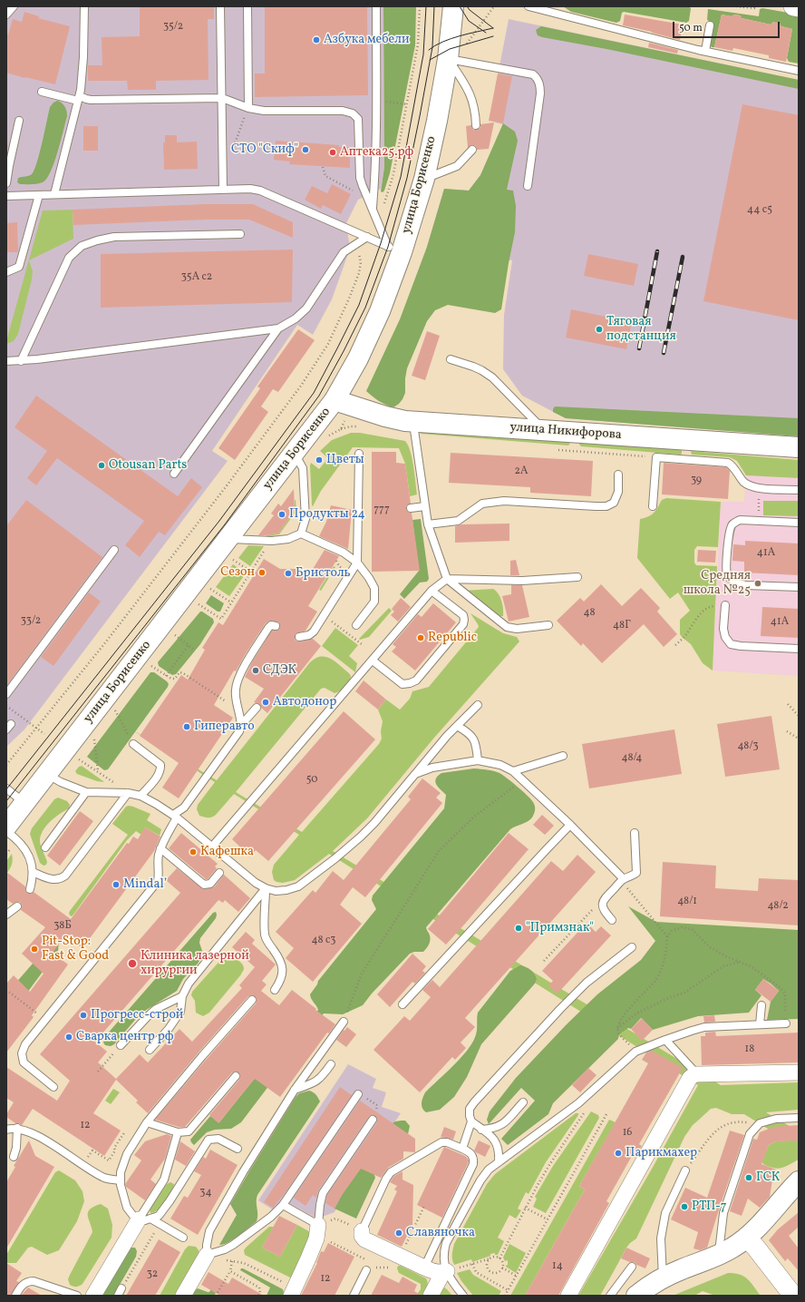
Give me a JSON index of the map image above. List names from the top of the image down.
{
  "streets": {
    "main road": ["улица Борисенко", "улица Никифорова"]
  },
  "crossings": [
    ["улица Борисенко", "улица Никифорова"]
  ],
  "places": [
    "Азбука мебели",
    "СТО \"Скиф\"",
    "Аптека25.рф",
    "Тяговая подстанция",
    "Цветы",
    "Otousan Parts",
    "Продукты 24",
    "Сезон",
    "Бристоль",
    "Средняя школа №25",
    "Republic",
    "СДЭК",
    "Автодонор",
    "Гиперавто",
    "Кафешка",
    "Mindal’",
    "\"Примзнак\"",
    "Pit-Stop: Fast & Good",
    "Клиника лазерной хирургии",
    "Прогресс-строй",
    "Сварка центр рф",
    "Парикмахер",
    "ГСК",
    "РТП-7",
    "Славяночка"
  ],
  "house_numbers": [
    "35/2",
    "44 с5",
    "35А с2",
    "2А",
    "39",
    "777",
    "41А",
    "48",
    "33/2",
    "41А",
    "48Г",
    "48/3",
    "48/4",
    "50",
    "48/1",
    "48/2",
    "38Б",
    "48 с3",
    "18",
    "12",
    "16",
    "34",
    "14",
    "32",
    "12"
  ],
  "scale_bar": "50 m"
}
